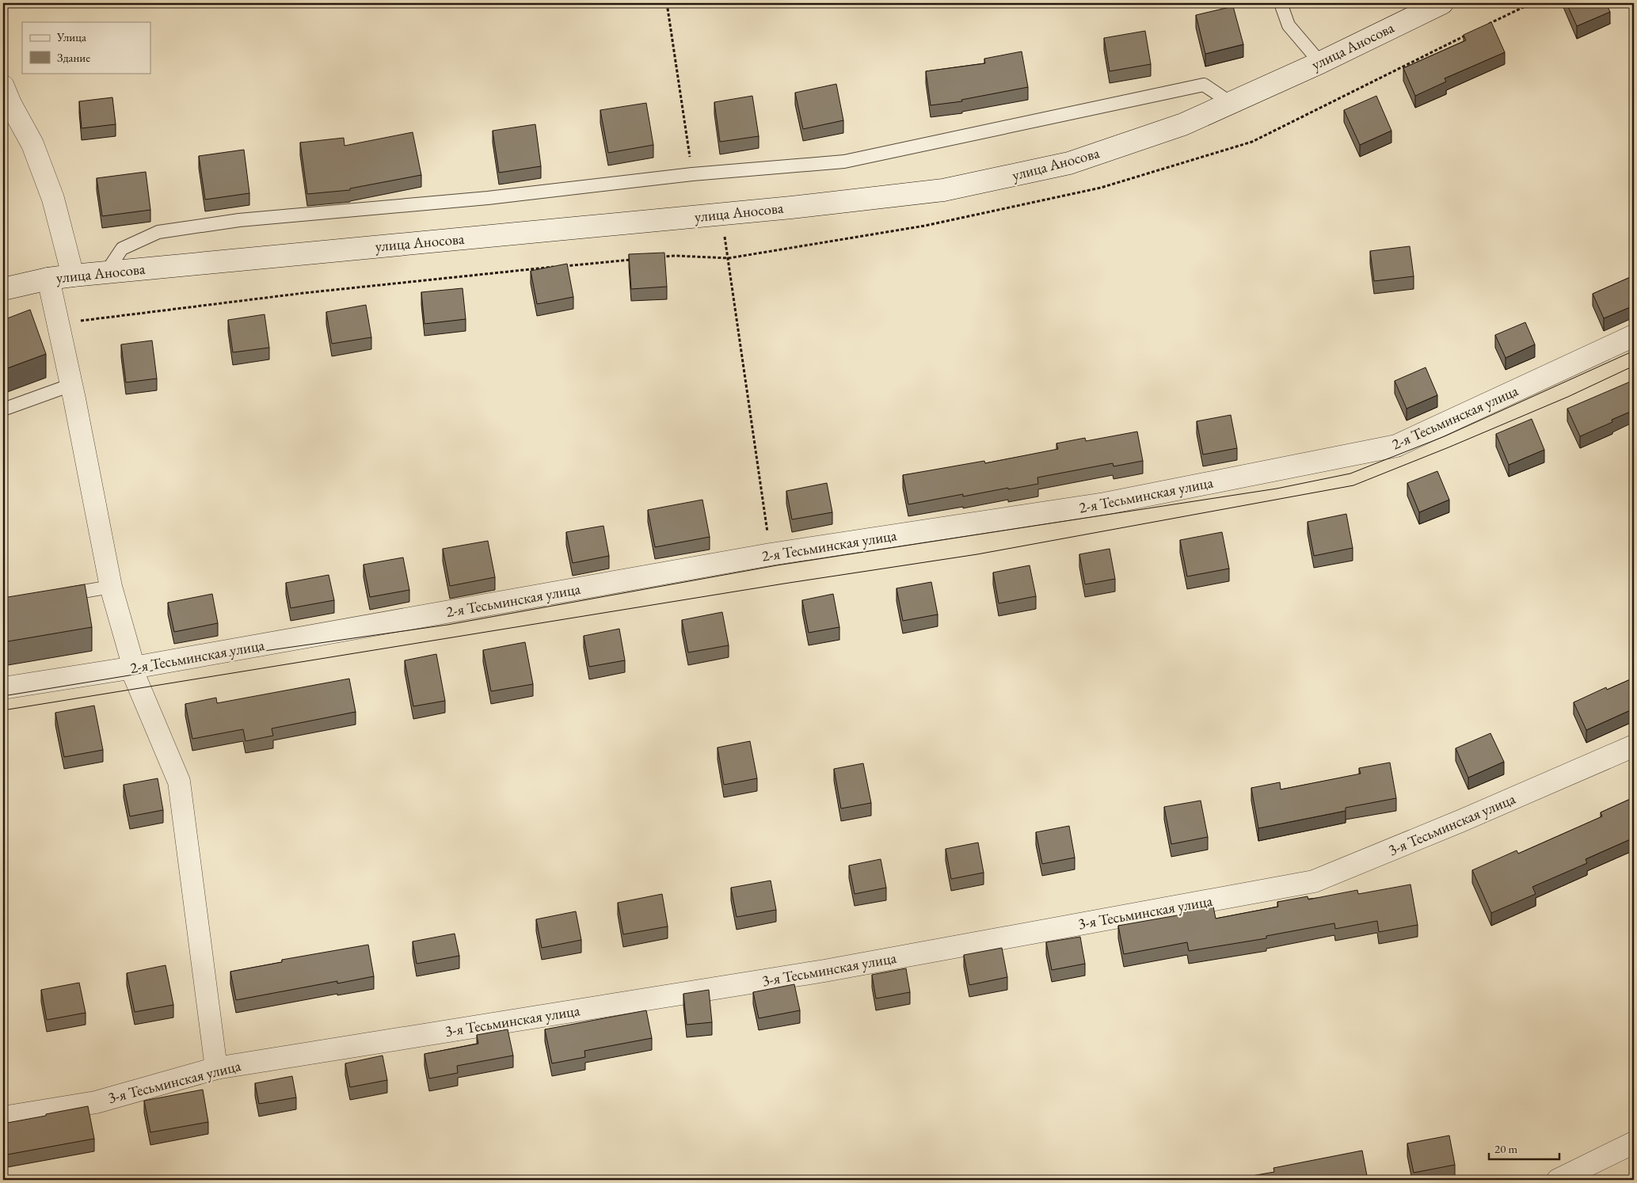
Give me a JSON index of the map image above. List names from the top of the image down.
{
  "streets": {
    "street": ["улица Аносова", "2-я Тесьминская улица", "3-я Тесьминская улица"]
  },
  "legend": ["Улица", "Здание"],
  "scale_bar": "20 m"
}
